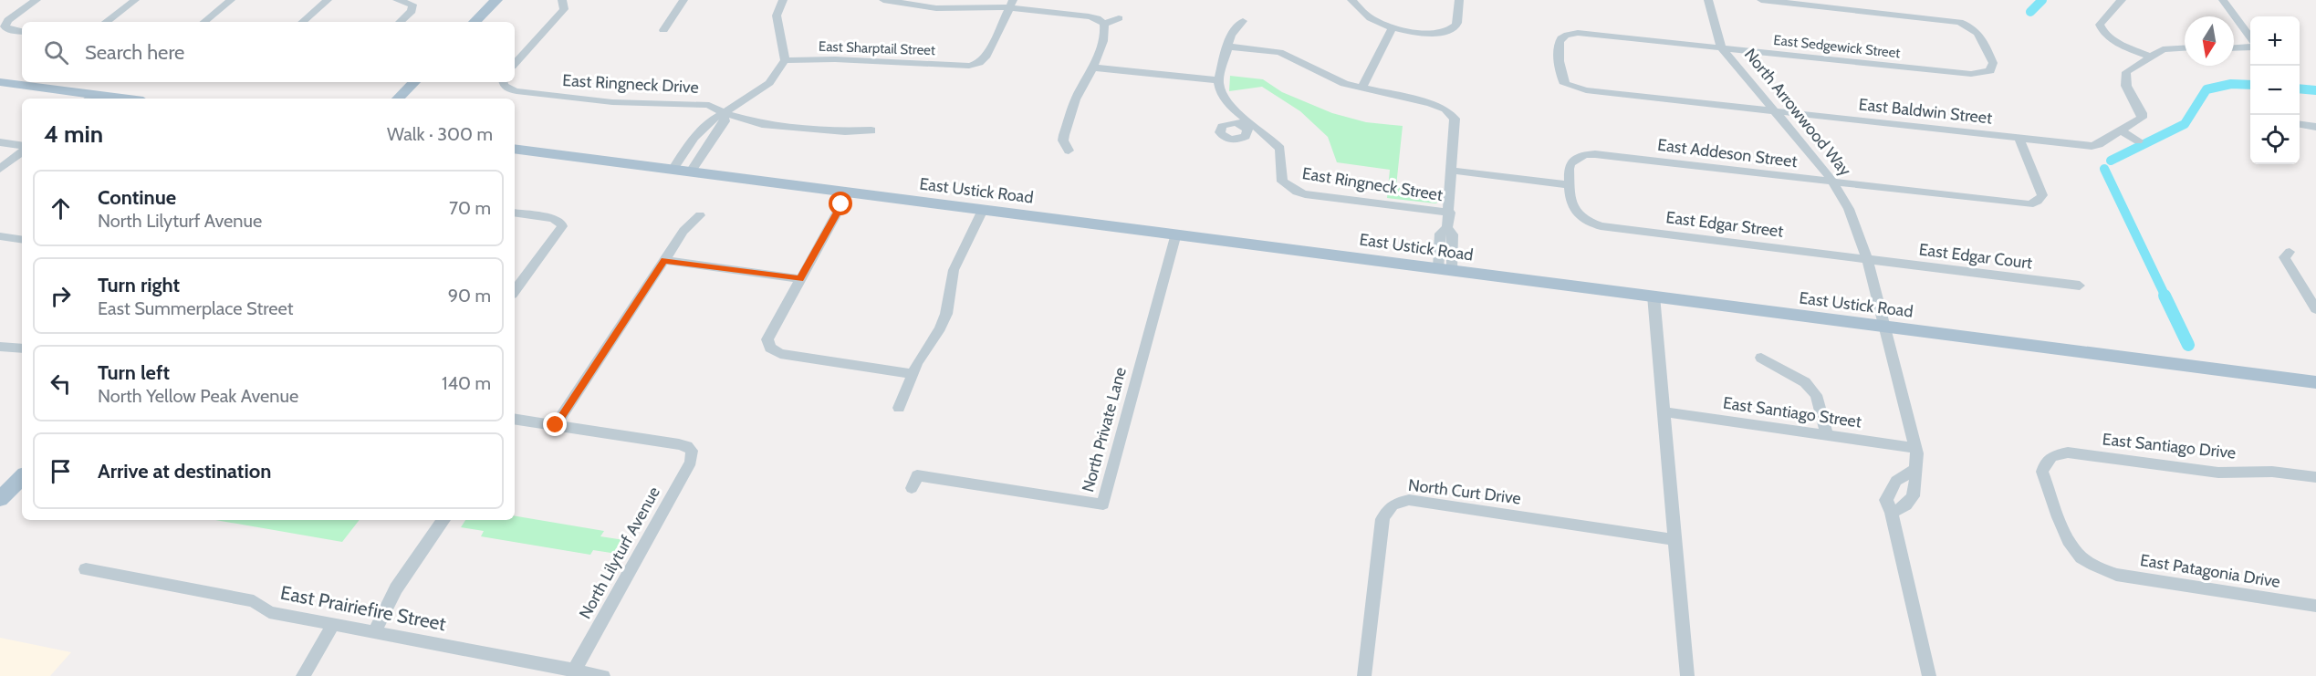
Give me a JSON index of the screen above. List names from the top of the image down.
{
  "streets": {
    "main road": ["East Ustick Road"],
    "street": [
      "East Sedgewick Street",
      "East Sharptail Street",
      "East Ringneck Drive",
      "East Baldwin Street",
      "North Arrowwood Way",
      "East Addeson Street",
      "East Ringneck Street",
      "East Edgar Street",
      "East Edgar Court",
      "East Santiago Street",
      "North Private Lane",
      "East Santiago Drive",
      "North Curt Drive",
      "North Lilyturf Avenue",
      "East Patagonia Drive",
      "East Prairiefire Street"
    ]
  },
  "crossings": [
    ["East Sedgewick Street", "East Baldwin Street"],
    ["East Sedgewick Street", "North Arrowwood Way"],
    ["East Baldwin Street", "North Arrowwood Way"],
    ["East Baldwin Street", "East Addeson Street"],
    ["North Arrowwood Way", "East Addeson Street"],
    ["North Arrowwood Way", "East Ustick Road"],
    ["North Arrowwood Way", "East Edgar Street"],
    ["North Arrowwood Way", "East Edgar Court"],
    ["North Arrowwood Way", "East Santiago Street"],
    ["East Addeson Street", "East Edgar Street"],
    ["East Ustick Road", "North Private Lane"],
    ["East Edgar Street", "East Edgar Court"],
    ["East Santiago Drive", "East Patagonia Drive"],
    ["North Lilyturf Avenue", "East Prairiefire Street"]
  ],
  "north": "bottom",
  "page": {
    "map_buttons": ["+", "−"],
    "search": "Search here",
    "heading": ["4 min", "Walk · 300 m"],
    "list": [
      ["Continue", "North Lilyturf Avenue", "70 m"],
      ["Turn right", "East Summerplace Street", "90 m"],
      ["Turn left", "North Yellow Peak Avenue", "140 m"],
      "Arrive at destination"
    ]
  }
}
